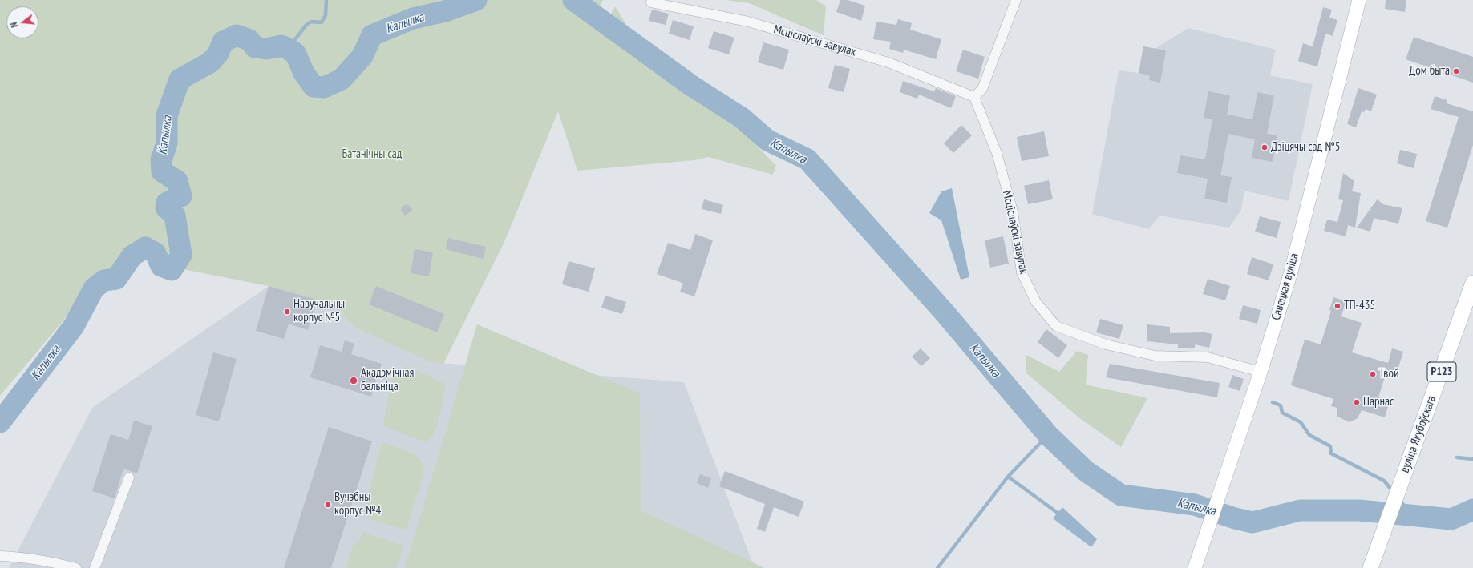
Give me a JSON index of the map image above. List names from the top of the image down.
{
  "streets": {
    "main road": ["Савецкая вуліца", "Р123", "вуліца Якубоўскага"],
    "street": ["Мсціслаўскі завулак"]
  },
  "crossings": [
    ["Мсціслаўскі завулак", "Савецкая вуліца"]
  ],
  "water": ["Капылка"],
  "parks": ["Батанічны сад"],
  "places": [
    "Дом быта",
    "Дзіцячы сад №5",
    "ТП-435",
    "Навучальны корпус №5",
    "Твой",
    "Акадэмічная бальніца",
    "Парнас",
    "Вучэбны корпус №4"
  ],
  "north": "left"
}
